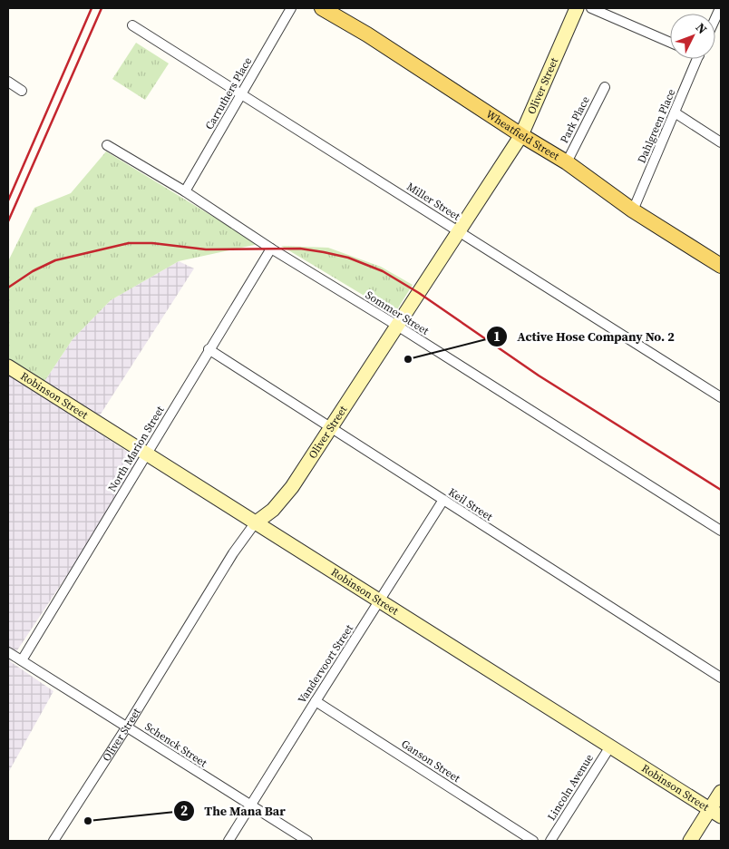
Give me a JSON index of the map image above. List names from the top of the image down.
{
  "streets": {
    "main road": ["Wheatfield Street"],
    "street": [
      "Oliver Street",
      "Carruthers Place",
      "Park Place",
      "Dahlgreen Place",
      "Miller Street",
      "Sommer Street",
      "Robinson Street",
      "North Marion Street",
      "Keil Street",
      "Vandervoort Street",
      "Schenck Street",
      "Ganson Street",
      "Lincoln Avenue"
    ]
  },
  "crossings": [
    ["Oliver Street", "Wheatfield Street"],
    ["Oliver Street", "Miller Street"],
    ["Oliver Street", "Sommer Street"],
    ["Oliver Street", "Robinson Street"],
    ["Oliver Street", "Keil Street"],
    ["Oliver Street", "Schenck Street"],
    ["Carruthers Place", "Miller Street"],
    ["Carruthers Place", "Sommer Street"],
    ["Park Place", "Wheatfield Street"],
    ["Dahlgreen Place", "Wheatfield Street"],
    ["Sommer Street", "North Marion Street"],
    ["Robinson Street", "North Marion Street"],
    ["Robinson Street", "Vandervoort Street"],
    ["Robinson Street", "Lincoln Avenue"],
    ["North Marion Street", "Keil Street"],
    ["North Marion Street", "Schenck Street"],
    ["Keil Street", "Vandervoort Street"],
    ["Vandervoort Street", "Schenck Street"],
    ["Vandervoort Street", "Ganson Street"]
  ],
  "places": ["Active Hose Company No. 2", "The Mana Bar"],
  "north": "top right"
}
